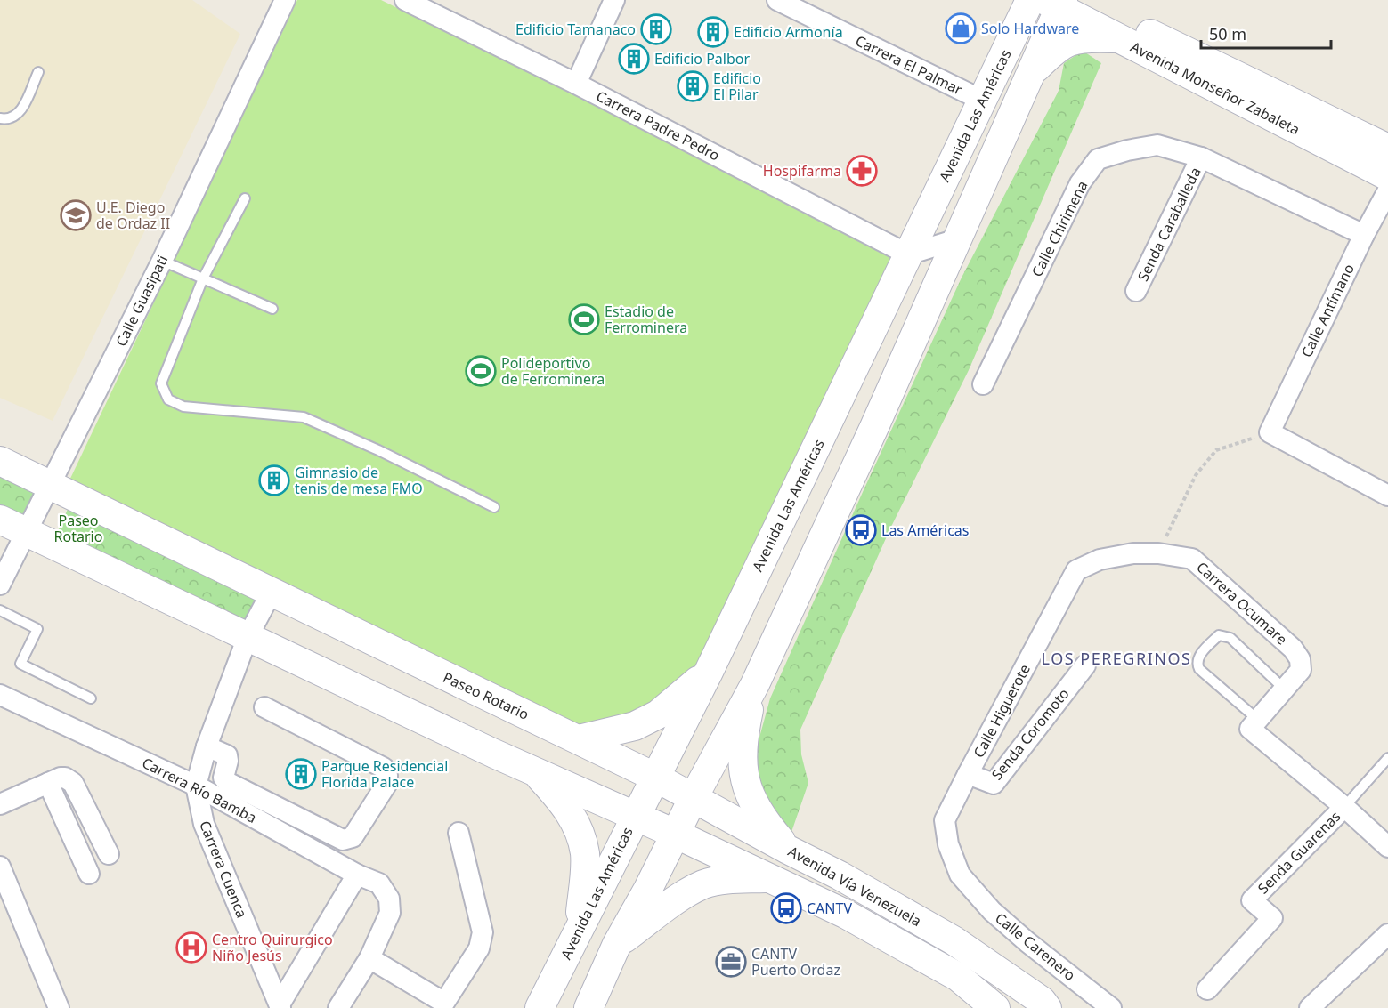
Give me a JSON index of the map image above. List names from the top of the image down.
{
  "streets": {
    "main road": [
      "Avenida Monseñor Zabaleta",
      "Avenida Las Américas",
      "Paseo Rotario",
      "Avenida Vía Venezuela"
    ],
    "street": [
      "Carrera El Palmar",
      "Carrera Padre Pedro",
      "Senda Caraballeda",
      "Calle Chirimena",
      "Calle Guasipati",
      "Calle Antímano",
      "Carrera Ocumare",
      "Calle Higuerote",
      "Senda Coromoto",
      "Carrera Río Bamba",
      "Senda Guarenas",
      "Carrera Cuenca",
      "Calle Carenero"
    ]
  },
  "crossings": [
    ["Carrera El Palmar", "Avenida Las Américas"],
    ["Avenida Las Américas", "Carrera Padre Pedro"],
    ["Avenida Las Américas", "Paseo Rotario"],
    ["Avenida Las Américas", "Avenida Vía Venezuela"],
    ["Senda Caraballeda", "Calle Chirimena"],
    ["Calle Chirimena", "Calle Antímano"],
    ["Calle Guasipati", "Paseo Rotario"],
    ["Carrera Ocumare", "Calle Higuerote"],
    ["Paseo Rotario", "Carrera Cuenca"],
    ["Paseo Rotario", "Avenida Vía Venezuela"],
    ["Calle Higuerote", "Senda Coromoto"],
    ["Calle Higuerote", "Calle Carenero"],
    ["Carrera Río Bamba", "Carrera Cuenca"]
  ],
  "districts": ["LOS PEREGRINOS"],
  "parks": ["Paseo Rotario"],
  "places": {
    "shop": ["Solo Hardware"],
    "building": [
      "Edificio Tamanaco",
      "Edificio Armonía",
      "Edificio Palbor",
      "Edificio El Pilar",
      "Gimnasio de tenis de mesa FMO",
      "Parque Residencial Florida Palace"
    ],
    "pharmacy": ["Hospifarma"],
    "school or university": ["U.E. Diego de Ordaz II"],
    "sports": ["Estadio de Ferrominera", "Polideportivo de Ferrominera"],
    "bus stop": ["Las Américas", "CANTV"],
    "hospital": ["Centro Quirurgico Niño Jesús"],
    "office": ["CANTV Puerto Ordaz"]
  },
  "scale_bar": "50 m"
}
